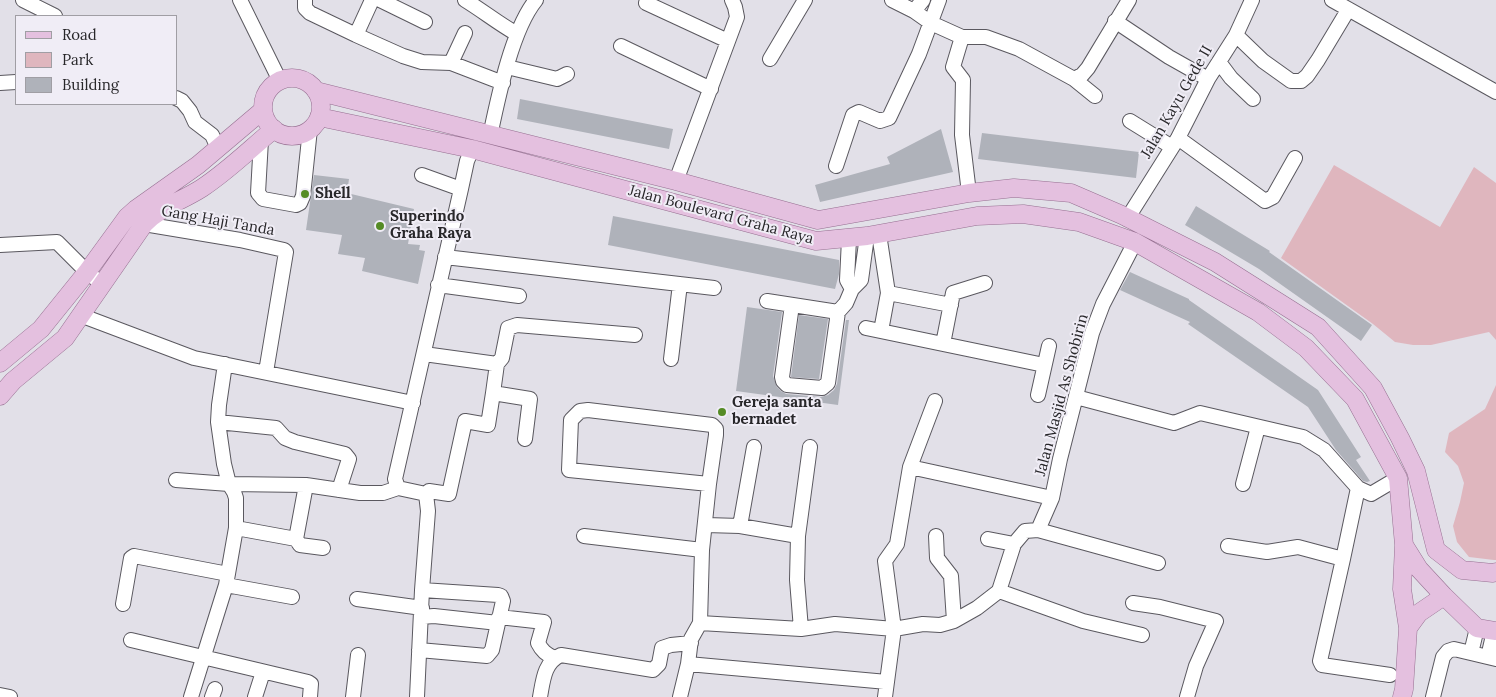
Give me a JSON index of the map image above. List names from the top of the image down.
{
  "streets": {
    "main road": ["Jalan Boulevard Graha Raya"],
    "street": ["Jalan Kayu Gede II", "Gang Haji Tanda", "Jalan Masjid As Shobirin"]
  },
  "crossings": [
    ["Jalan Kayu Gede II", "Jalan Boulevard Graha Raya"],
    ["Jalan Boulevard Graha Raya", "Jalan Masjid As Shobirin"]
  ],
  "places": ["Shell", "Superindo Graha Raya", "Gereja santa bernadet"],
  "legend": ["Road", "Park", "Building"]
}
